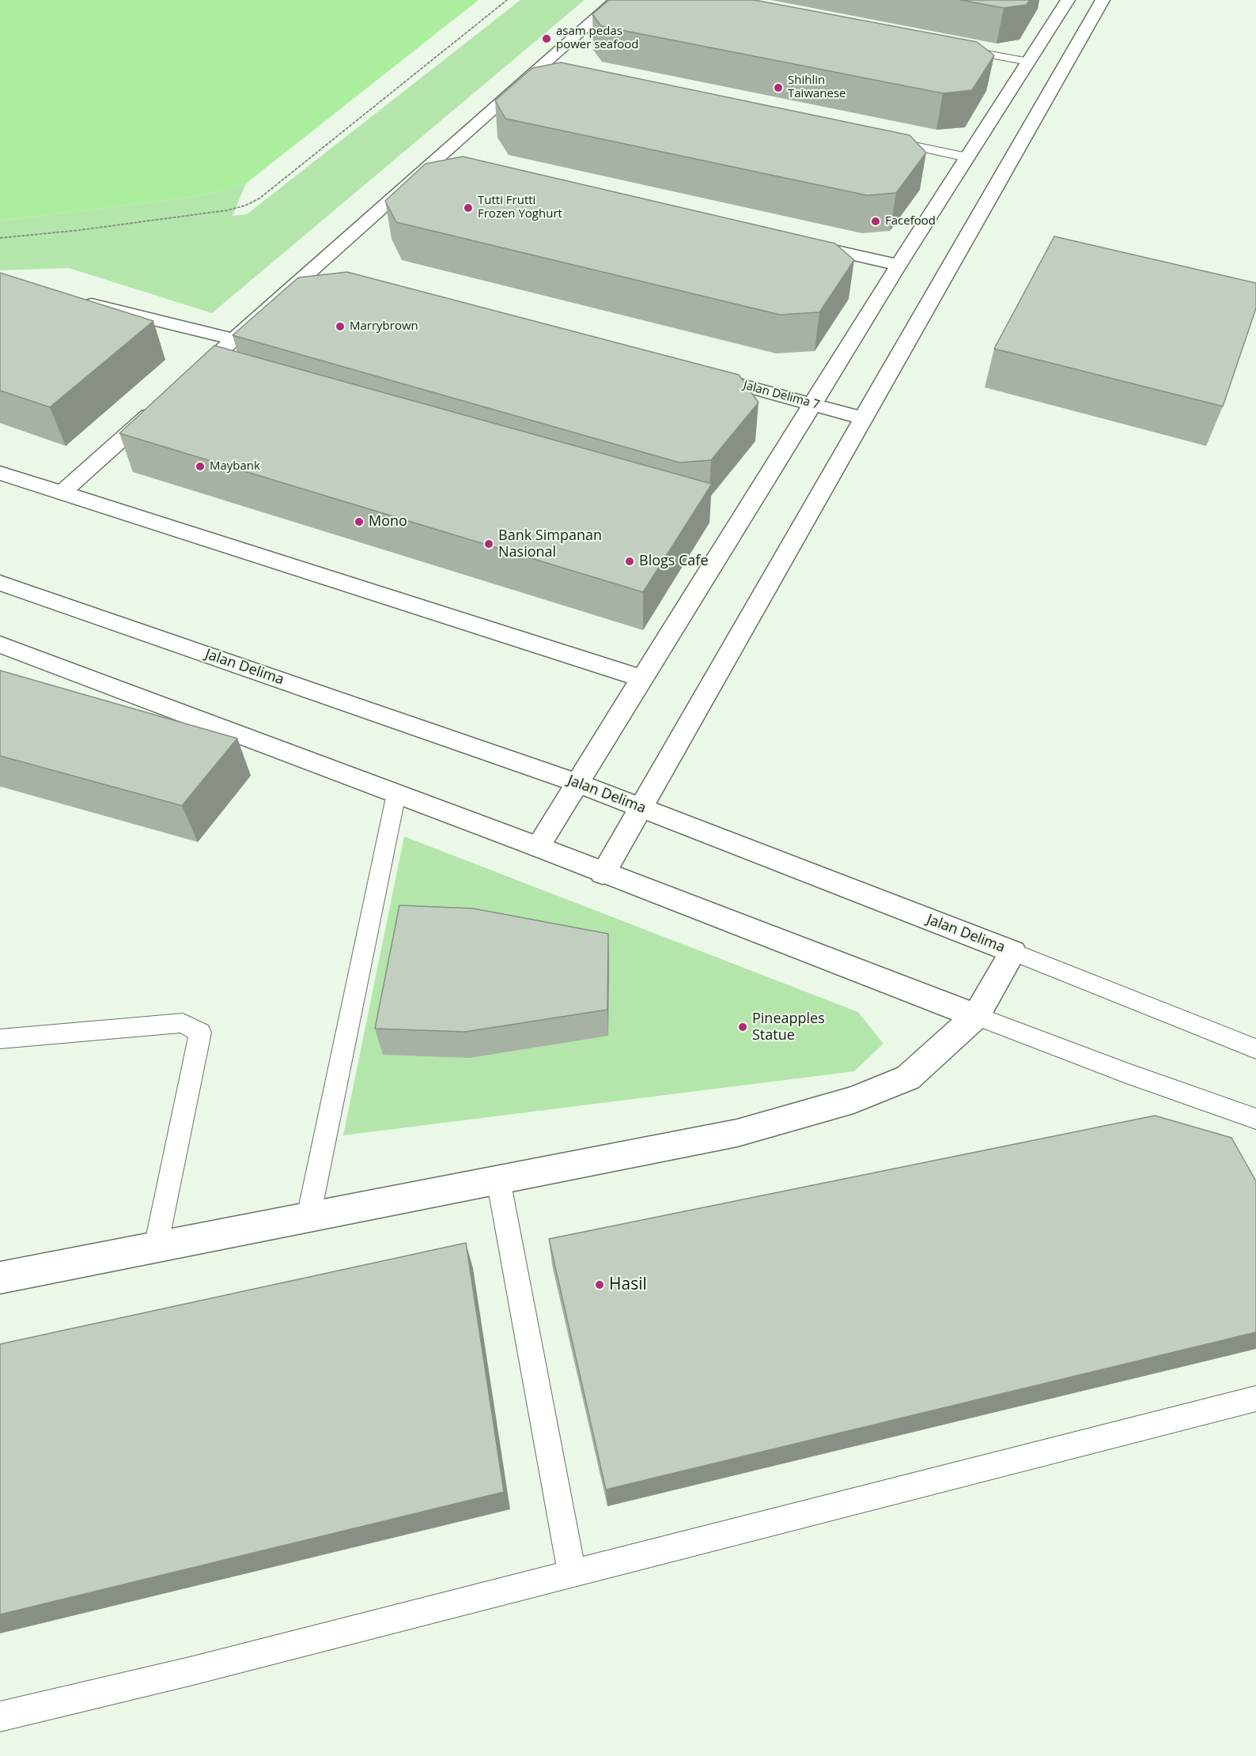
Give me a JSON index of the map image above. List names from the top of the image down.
{
  "streets": {
    "street": ["Jalan Delima 7", "Jalan Delima"]
  },
  "places": [
    "asam pedas power seafood",
    "Shihlin Taiwanese",
    "Tutti Frutti Frozen Yoghurt",
    "Facefood",
    "Marrybrown",
    "Maybank",
    "Mono",
    "Bank Simpanan Nasional",
    "Blogs Cafe",
    "Pineapples Statue",
    "Hasil"
  ]
}
